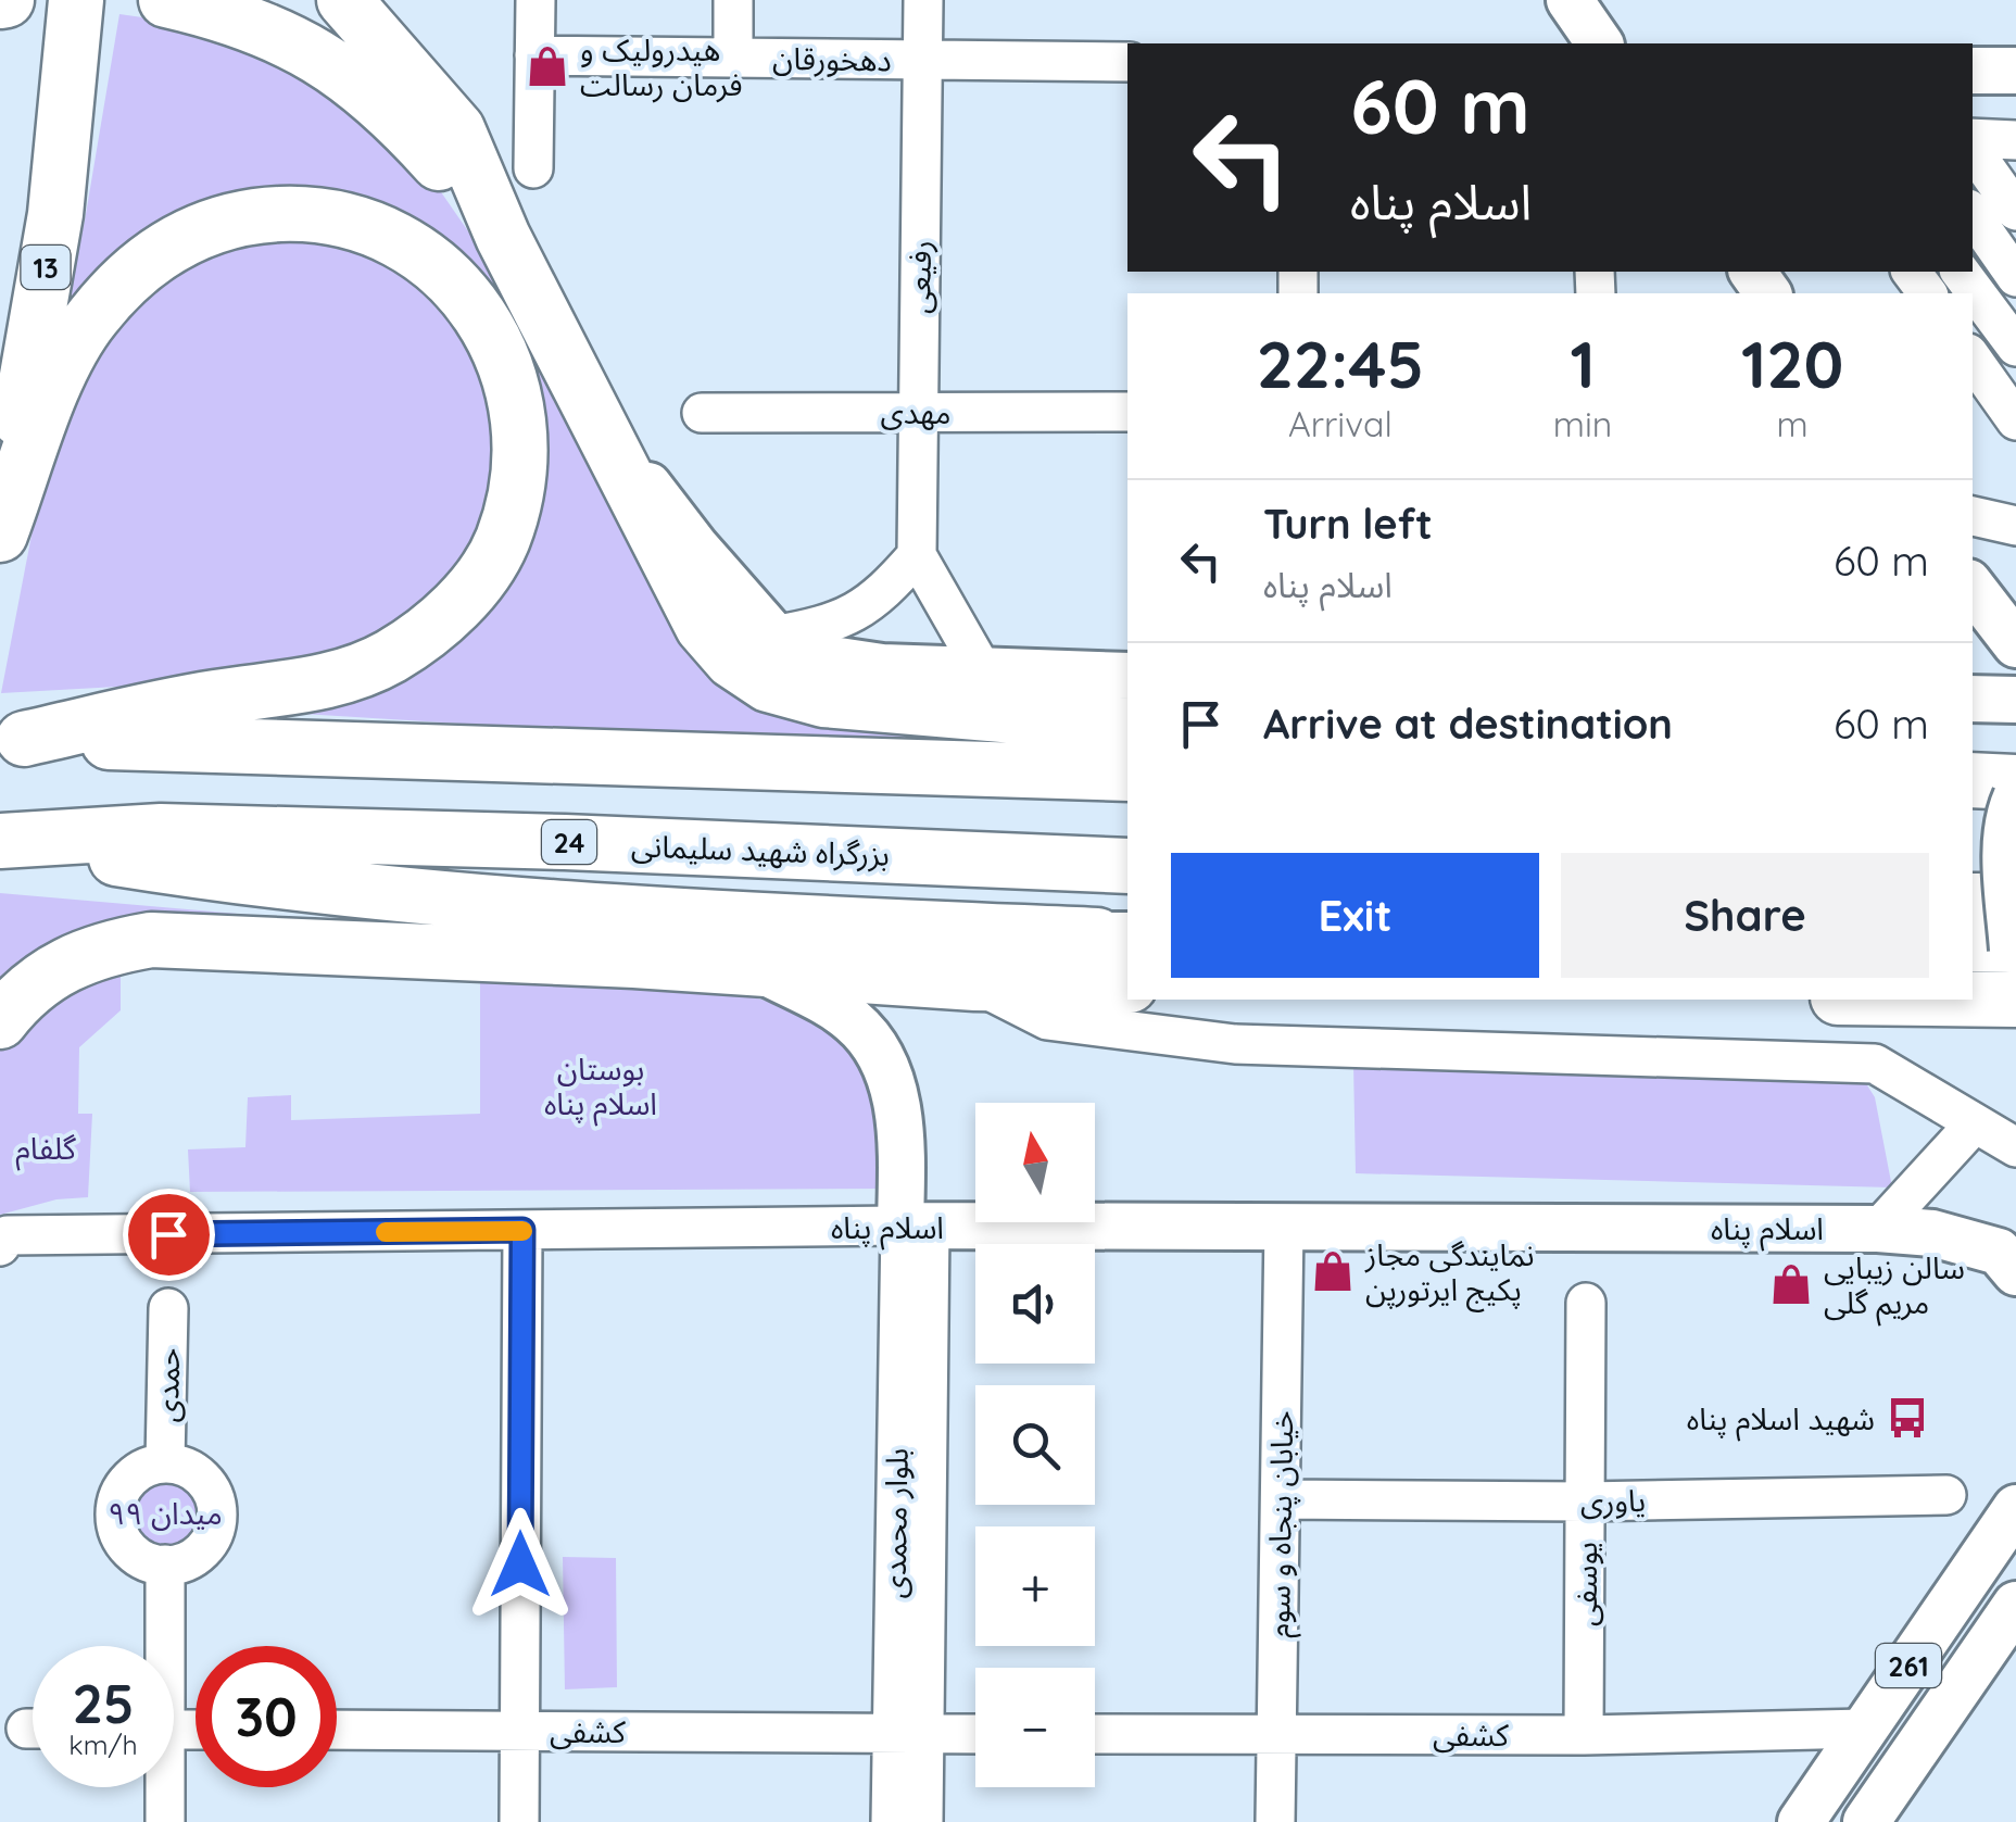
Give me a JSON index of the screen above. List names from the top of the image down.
{
  "streets": {
    "highway": ["13", "24", "بزرگراه شهید سلیمانی"],
    "main road": ["اسلام پناه", "261"],
    "street": [
      "دهخورقان",
      "رفیعی",
      "مهدی",
      "حمدی",
      "یاوری",
      "بلوار محمدی",
      "خیابان پنجاه و سوم",
      "یوسفی",
      "کشفی"
    ]
  },
  "crossings": [
    ["دهخورقان", "رفیعی"],
    ["رفیعی", "مهدی"],
    ["اسلام پناه", "بلوار محمدی"],
    ["اسلام پناه", "خیابان پنجاه و سوم"],
    ["یاوری", "خیابان پنجاه و سوم"],
    ["یاوری", "یوسفی"],
    ["بلوار محمدی", "کشفی"],
    ["خیابان پنجاه و سوم", "کشفی"],
    ["یوسفی", "کشفی"],
    ["261", "کشفی"]
  ],
  "parks": ["بوستان اسلام پناه", "گلفام", "میدان ۹۹"],
  "places": {
    "shop": ["هیدرولیک و فرمان رسالت", "نمایندگی مجاز پکیج ایرتورپن", "سالن زیبایی مریم گلی"],
    "bus stop": ["شهید اسلام پناه"]
  },
  "north": "top",
  "page": {
    "turn": ["60 m", "اسلام پناه"],
    "eta": [
      "22:45",
      "Arrival",
      "1",
      "min",
      "120",
      "m"
    ],
    "list": [
      {
        "name": "Turn left",
        "note": "اسلام پناه",
        "value": "60 m"
      },
      {
        "name": "Arrive at destination",
        "value": "60 m"
      }
    ],
    "buttons": ["Exit", "Share"],
    "map_buttons": ["+", "−"],
    "speed": "25 km/h",
    "limit": "30"
  }
}
